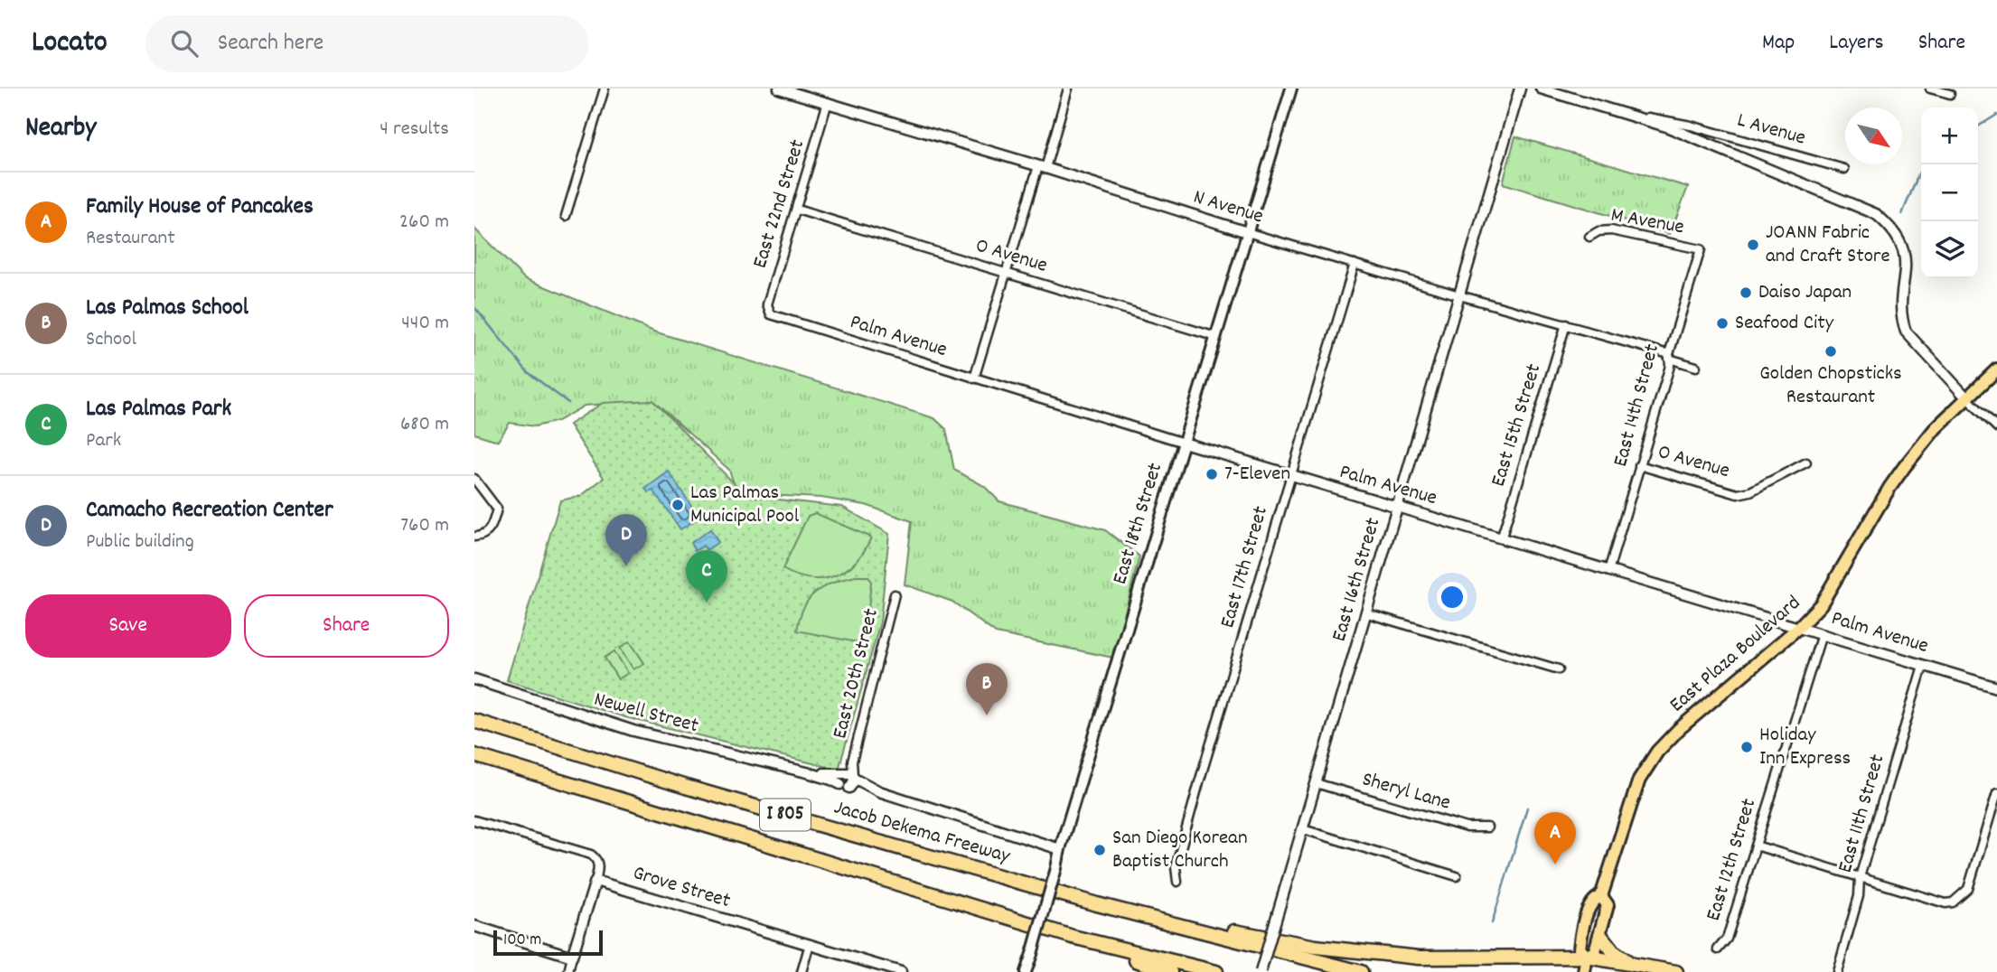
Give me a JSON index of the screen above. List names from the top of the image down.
{
  "streets": {
    "highway": ["I 805", "Jacob Dekema Freeway"],
    "main road": ["East 18th Street", "East Plaza Boulevard"],
    "street": [
      "L Avenue",
      "East 22nd Street",
      "N Avenue",
      "M Avenue",
      "O Avenue",
      "Palm Avenue",
      "East 14th Street",
      "East 15th Street",
      "East 17th Street",
      "East 16th Street",
      "East 20th Street",
      "Newell Street",
      "Sheryl Lane",
      "East 11th Street",
      "East 12th Street",
      "Grove Street"
    ]
  },
  "crossings": [
    ["East 22nd Street", "N Avenue"],
    ["East 22nd Street", "O Avenue"],
    ["East 22nd Street", "Palm Avenue"],
    ["N Avenue", "East 14th Street"],
    ["N Avenue", "East 15th Street"],
    ["N Avenue", "East 18th Street"],
    ["N Avenue", "East 17th Street"],
    ["N Avenue", "East 16th Street"],
    ["M Avenue", "East 14th Street"],
    ["O Avenue", "East 14th Street"],
    ["O Avenue", "East 18th Street"],
    ["Palm Avenue", "East 14th Street"],
    ["Palm Avenue", "East 15th Street"],
    ["Palm Avenue", "East 18th Street"],
    ["Palm Avenue", "East 17th Street"],
    ["Palm Avenue", "East 16th Street"],
    ["Palm Avenue", "East Plaza Boulevard"],
    ["Palm Avenue", "East 11th Street"],
    ["Palm Avenue", "East 12th Street"],
    ["East 18th Street", "Newell Street"],
    ["East 16th Street", "Sheryl Lane"],
    ["East 20th Street", "Newell Street"]
  ],
  "places": [
    "JOANN Fabric and Craft Store",
    "Daiso Japan",
    "Seafood City",
    "Golden Chopsticks Restaurant",
    "7-Eleven",
    "Las Palmas Municipal Pool",
    "Holiday Inn Express",
    "San Diego Korean Baptist Church"
  ],
  "scale_bar": "100 m",
  "north": "bottom right",
  "page": {
    "header": "Locato",
    "search": "Search here",
    "nav": ["Map", "Layers", "Share"],
    "heading": ["Nearby", "4 results"],
    "map_buttons": ["+", "−"],
    "list": [
      {
        "mark": "A",
        "name": "Family House of Pancakes",
        "note": "Restaurant",
        "value": "260 m"
      },
      {
        "mark": "B",
        "name": "Las Palmas School",
        "note": "School",
        "value": "440 m"
      },
      {
        "mark": "C",
        "name": "Las Palmas Park",
        "note": "Park",
        "value": "680 m"
      },
      {
        "mark": "D",
        "name": "Camacho Recreation Center",
        "note": "Public building",
        "value": "760 m"
      }
    ],
    "pins": [
      "D",
      "C",
      "B",
      "A"
    ],
    "buttons": ["Save", "Share"],
    "scale": "100 m"
  }
}
